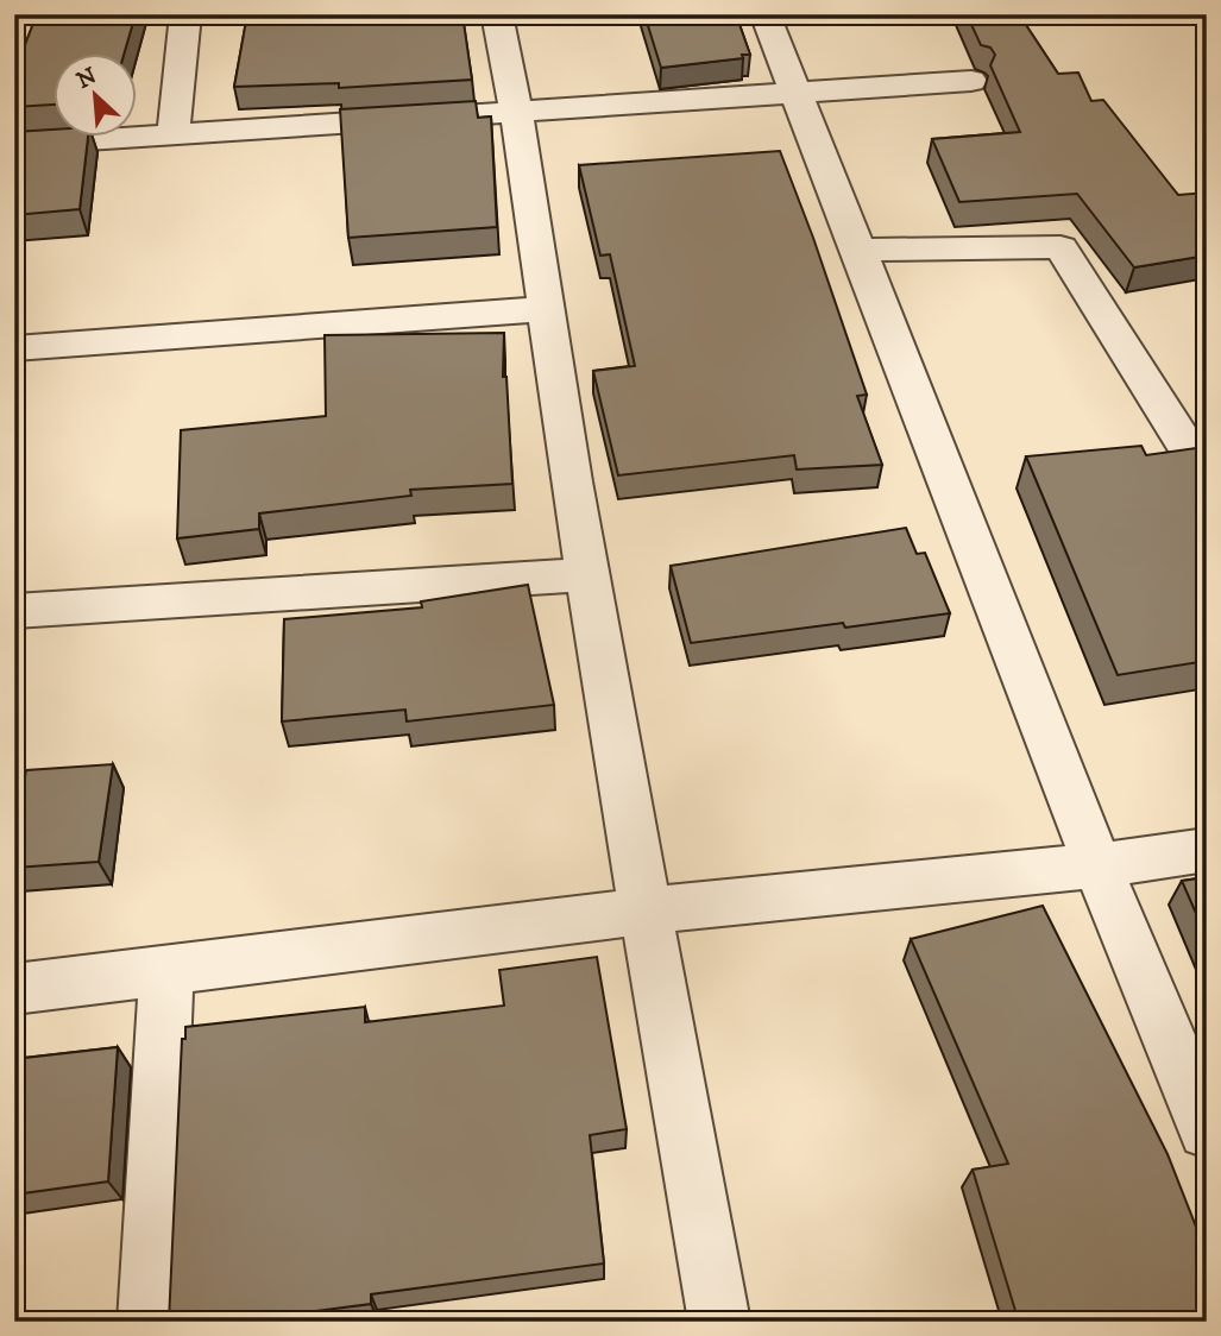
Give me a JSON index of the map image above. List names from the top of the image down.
{
  "north": "top left"
}
